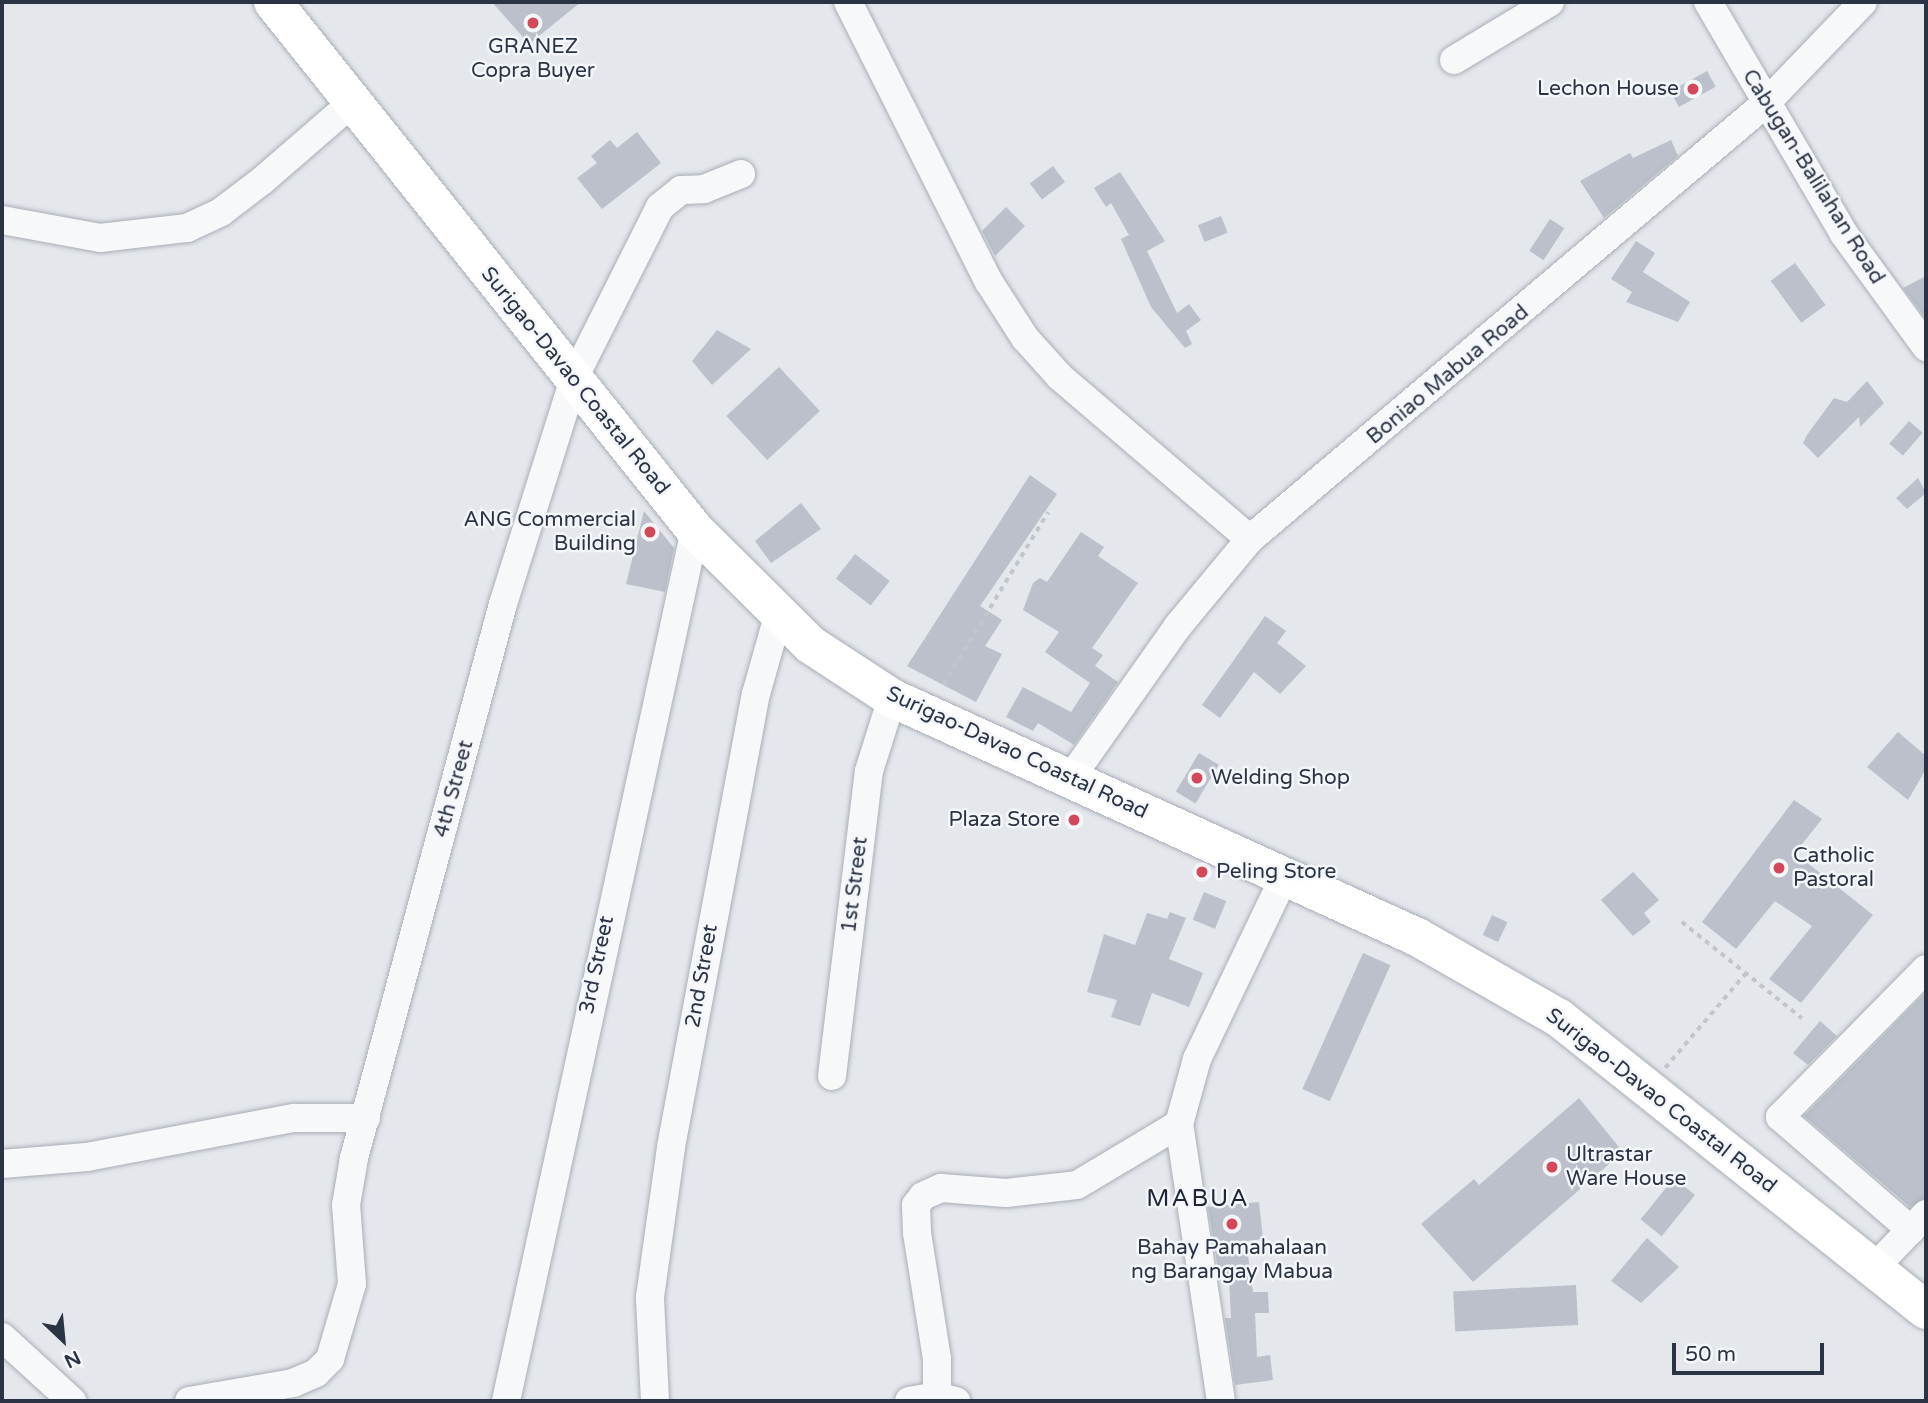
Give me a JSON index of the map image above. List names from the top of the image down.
{
  "streets": {
    "highway": ["Surigao-Davao Coastal Road"],
    "street": [
      "Cabugan-Balilahan Road",
      "Boniao Mabua Road",
      "4th Street",
      "1st Street",
      "3rd Street",
      "2nd Street"
    ]
  },
  "crossings": [
    ["Cabugan-Balilahan Road", "Boniao Mabua Road"],
    ["Boniao Mabua Road", "Surigao-Davao Coastal Road"],
    ["Surigao-Davao Coastal Road", "4th Street"],
    ["Surigao-Davao Coastal Road", "1st Street"],
    ["Surigao-Davao Coastal Road", "3rd Street"],
    ["Surigao-Davao Coastal Road", "2nd Street"]
  ],
  "districts": ["MABUA"],
  "places": [
    "GRANEZ Copra Buyer",
    "Lechon House",
    "ANG Commercial Building",
    "Welding Shop",
    "Plaza Store",
    "Catholic Pastoral",
    "Peling Store",
    "Ultrastar Ware House",
    "Bahay Pamahalaan ng Barangay Mabua"
  ],
  "scale_bar": "50 m",
  "north": "bottom right"
}
